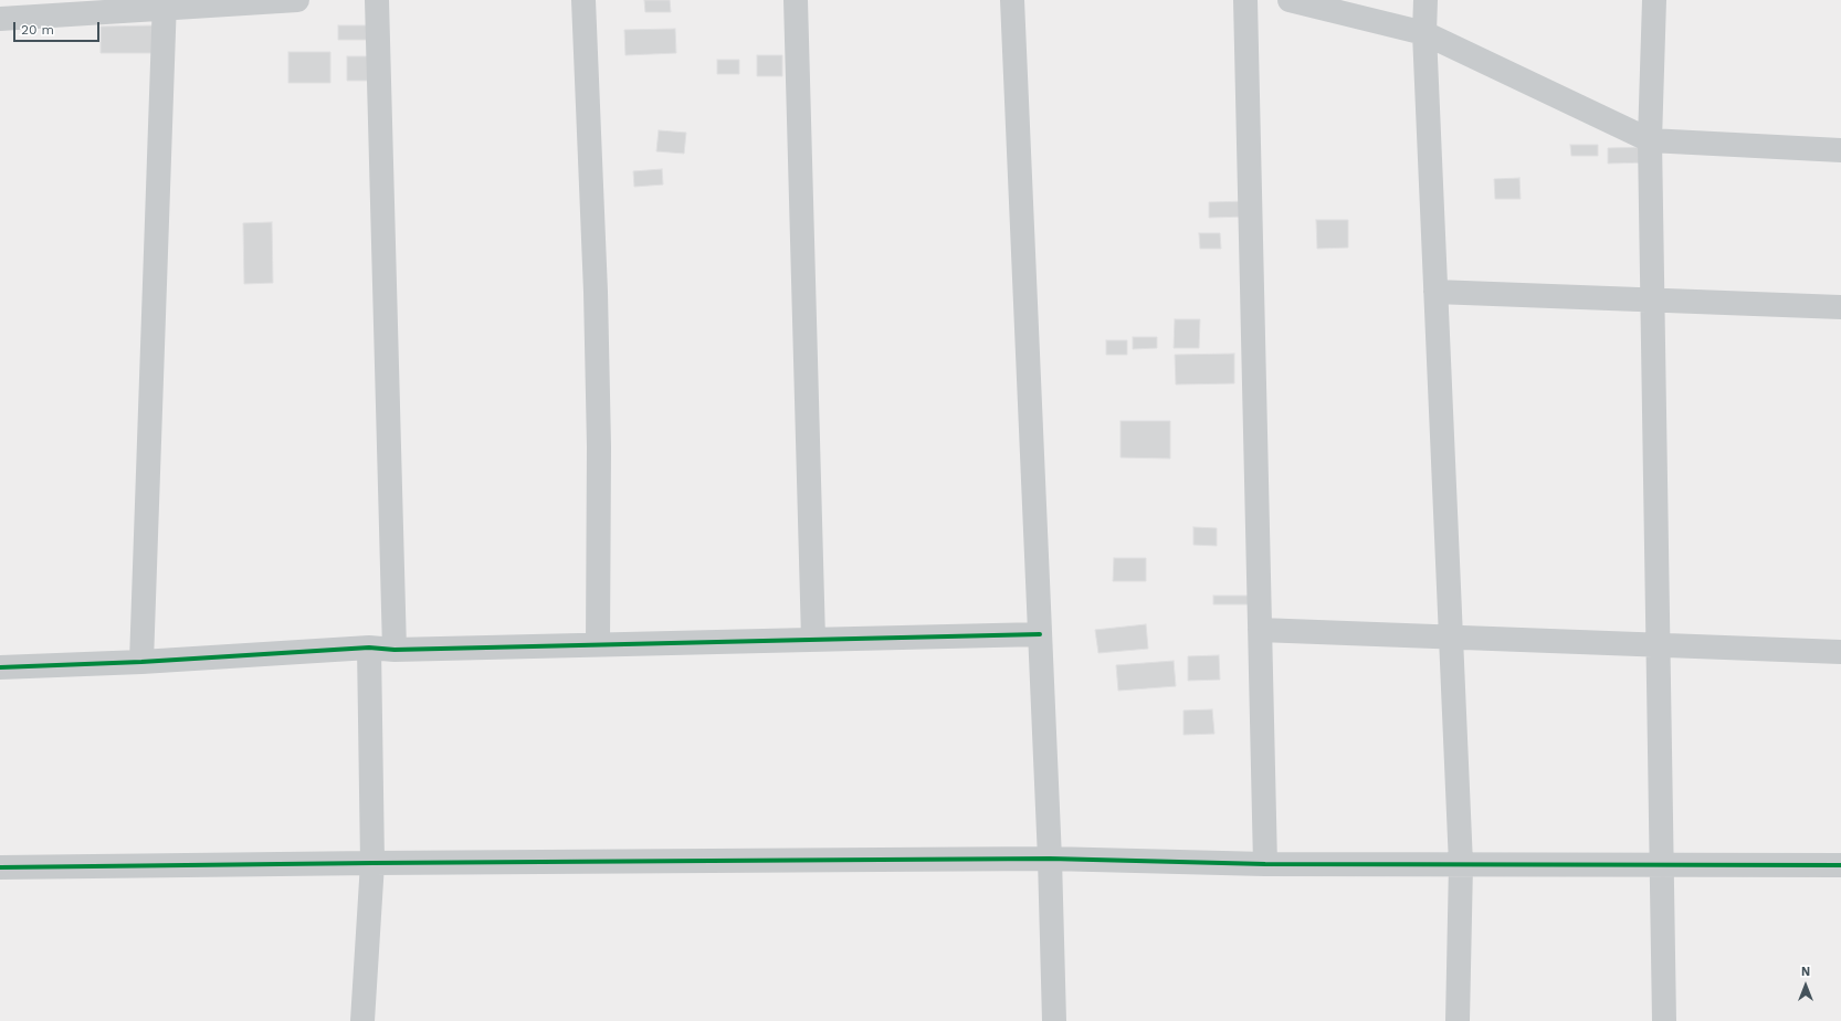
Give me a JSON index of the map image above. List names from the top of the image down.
{
  "scale_bar": "20 m",
  "north": "top"
}
